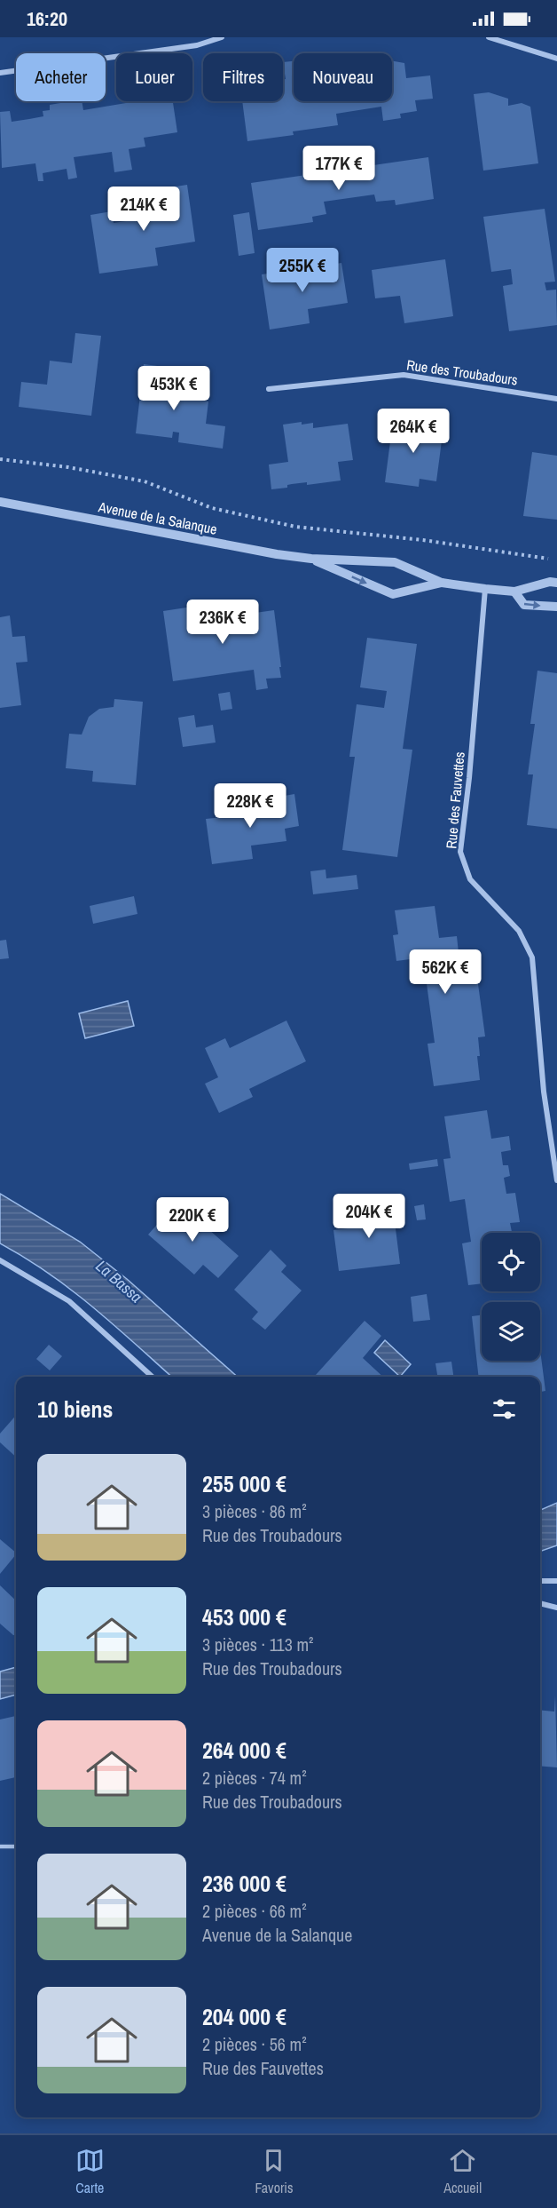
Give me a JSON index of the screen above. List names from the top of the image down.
{
  "streets": {
    "street": ["Rue des Troubadours", "Avenue de la Salanque", "Rue des Fauvettes"]
  },
  "crossings": [
    ["Avenue de la Salanque", "Rue des Fauvettes"]
  ],
  "water": ["La Bassa"],
  "page": {
    "status": "16:20",
    "chip": [
      "Acheter",
      "Louer",
      "Filtres",
      "Nouveau"
    ],
    "price": [
      "177K €",
      "214K €",
      "255K €",
      "453K €",
      "264K €",
      "236K €",
      "228K €",
      "562K €",
      "204K €",
      "220K €"
    ],
    "heading": "10 biens",
    "list": [
      {
        "name": "255 000 €",
        "note": "3 pièces · 86 m² · Rue des Troubadours"
      },
      {
        "name": "453 000 €",
        "note": "3 pièces · 113 m² · Rue des Troubadours"
      },
      {
        "name": "264 000 €",
        "note": "2 pièces · 74 m² · Rue des Troubadours"
      },
      {
        "name": "236 000 €",
        "note": "2 pièces · 66 m² · Avenue de la Salanque"
      },
      {
        "name": "204 000 €",
        "note": "2 pièces · 56 m² · Rue des Fauvettes"
      }
    ],
    "tabs": ["Carte", "Favoris", "Accueil"]
  }
}
